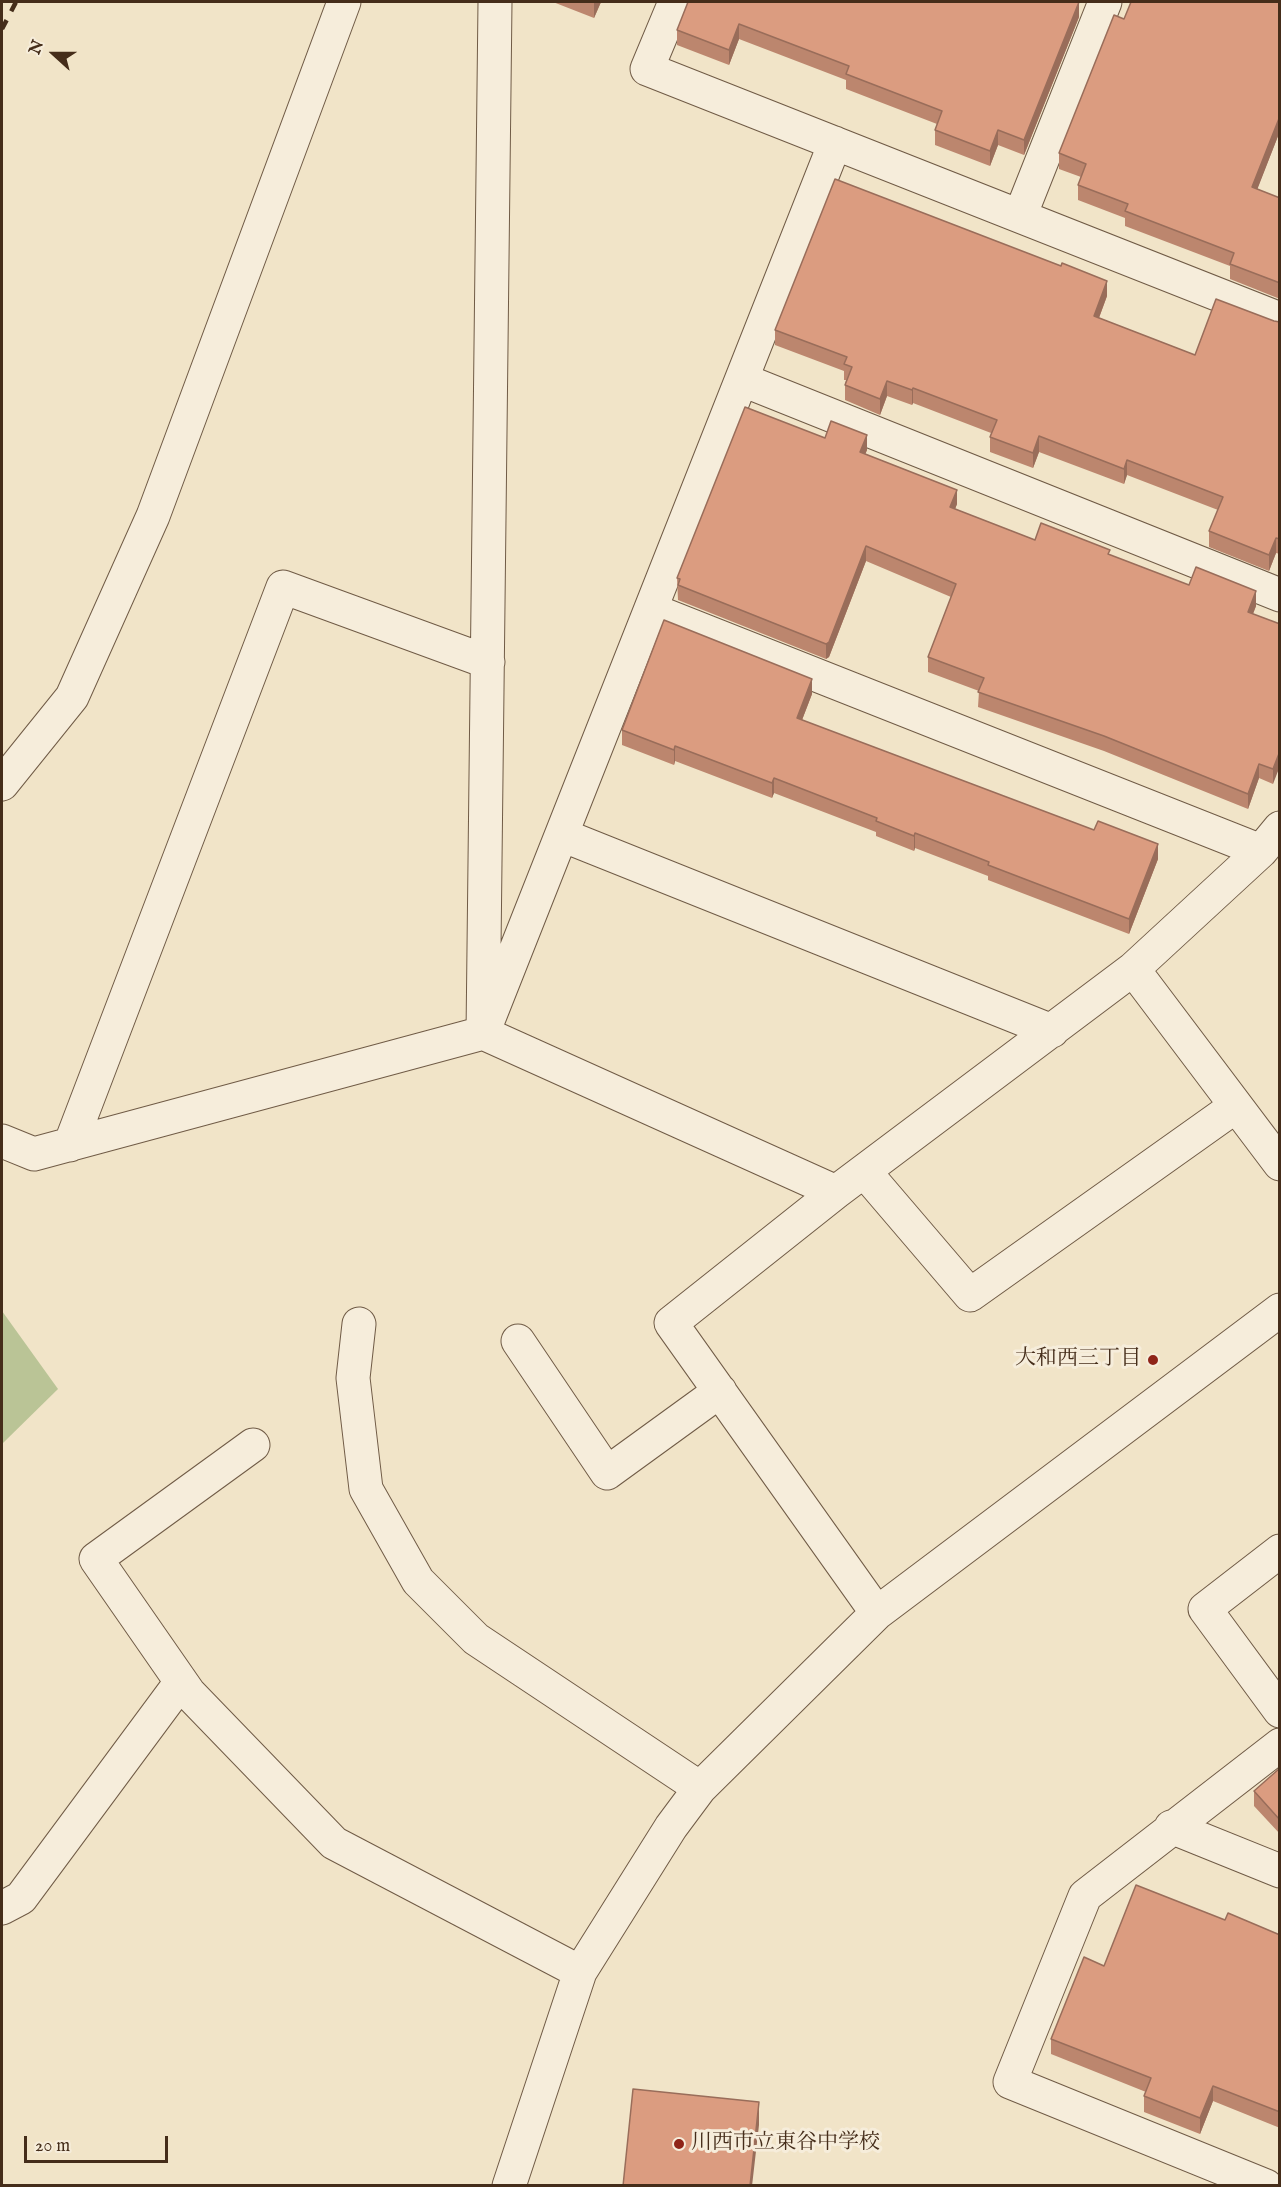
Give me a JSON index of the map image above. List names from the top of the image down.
{
  "places": ["大和西三丁目", "川西市立東谷中学校"],
  "scale_bar": "20 m",
  "north": "left"
}
